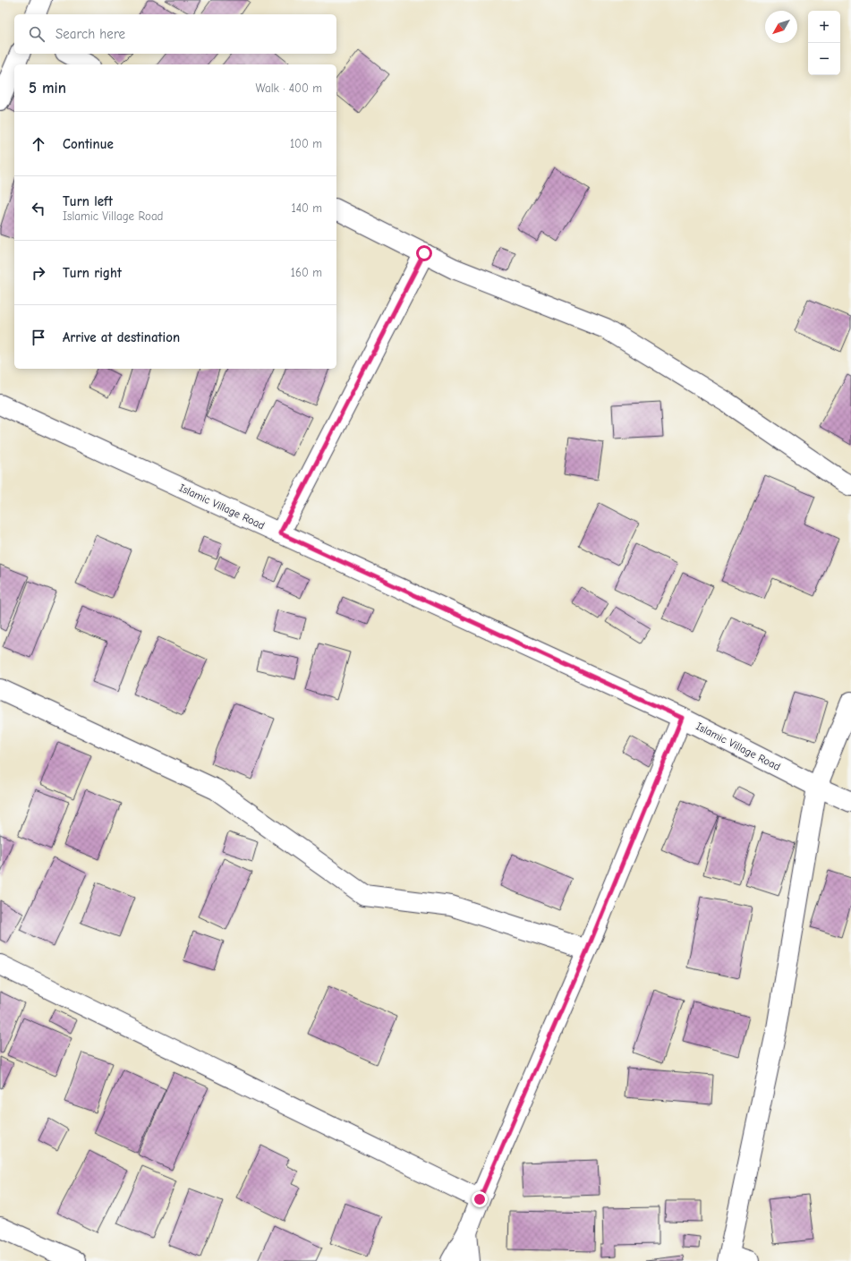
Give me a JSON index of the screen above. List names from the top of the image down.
{
  "streets": {
    "street": ["Islamic Village Road"]
  },
  "north": "bottom left",
  "page": {
    "map_buttons": ["+", "−"],
    "search": "Search here",
    "heading": ["5 min", "Walk · 400 m"],
    "list": [
      ["Continue", "100 m"],
      ["Turn left", "Islamic Village Road", "140 m"],
      ["Turn right", "160 m"],
      "Arrive at destination"
    ]
  }
}
